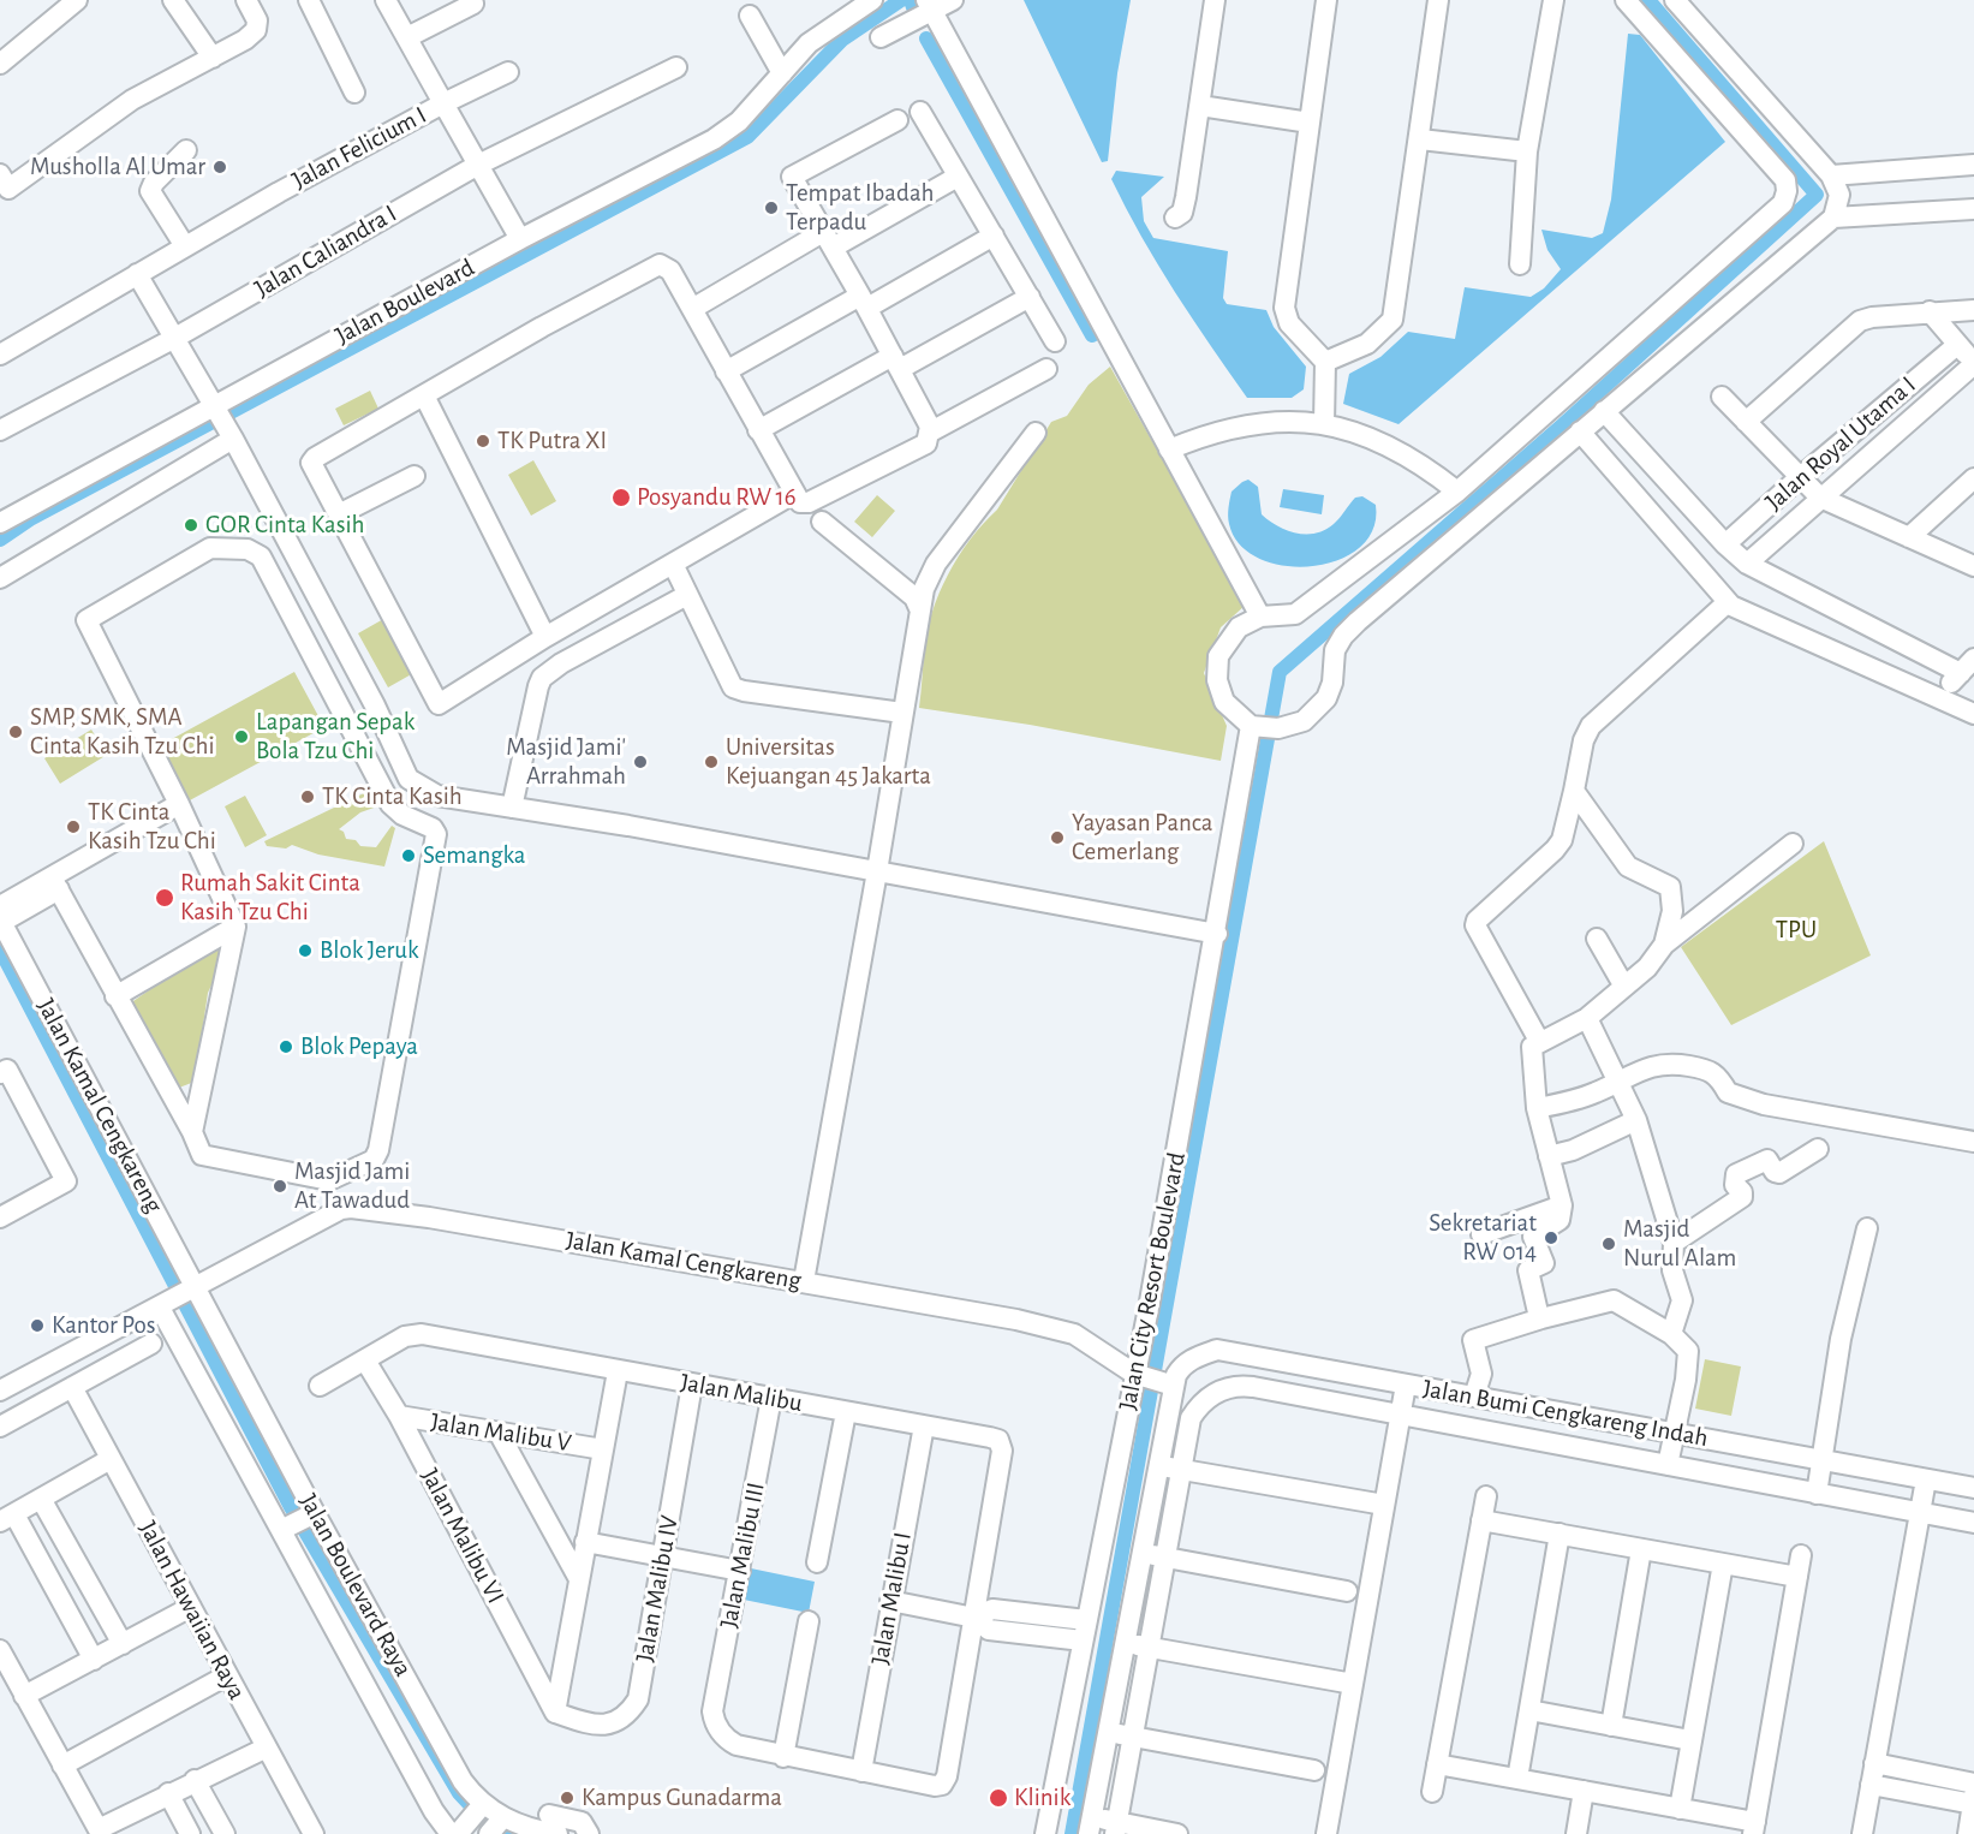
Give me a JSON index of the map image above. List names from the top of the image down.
{
  "streets": {
    "street": [
      "Jalan Felicium I",
      "Jalan Caliandra I",
      "Jalan Boulevard",
      "Jalan Royal Utama I",
      "Jalan Kamal Cengkareng",
      "Jalan City Resort Boulevard",
      "Jalan Malibu",
      "Jalan Bumi Cengkareng Indah",
      "Jalan Malibu V",
      "Jalan Malibu VI",
      "Jalan Malibu III",
      "Jalan Boulevard Raya",
      "Jalan Malibu IV",
      "Jalan Malibu I",
      "Jalan Hawaiian Raya"
    ]
  },
  "crossings": [
    ["Jalan Felicium I", "Jalan Caliandra I"],
    ["Jalan Kamal Cengkareng", "Jalan City Resort Boulevard"],
    ["Jalan Kamal Cengkareng", "Jalan Bumi Cengkareng Indah"],
    ["Jalan Kamal Cengkareng", "Jalan Boulevard Raya"],
    ["Jalan City Resort Boulevard", "Jalan Bumi Cengkareng Indah"],
    ["Jalan Malibu", "Jalan Malibu VI"],
    ["Jalan Malibu", "Jalan Malibu III"],
    ["Jalan Malibu", "Jalan Malibu IV"],
    ["Jalan Malibu", "Jalan Malibu I"],
    ["Jalan Malibu V", "Jalan Malibu VI"],
    ["Jalan Malibu VI", "Jalan Malibu IV"]
  ],
  "parks": ["TPU"],
  "places": [
    "Musholla Al Umar",
    "Tempat Ibadah Terpadu",
    "TK Putra XI",
    "Posyandu RW 16",
    "GOR Cinta Kasih",
    "SMP, SMK, SMA Cinta Kasih Tzu Chi",
    "Lapangan Sepak Bola Tzu Chi",
    "Masjid Jami' Arrahmah",
    "Universitas Kejuangan 45 Jakarta",
    "TK Cinta Kasih",
    "TK Cinta Kasih Tzu Chi",
    "Yayasan Panca Cemerlang",
    "Semangka",
    "Rumah Sakit Cinta Kasih Tzu Chi",
    "Blok Jeruk",
    "Blok Pepaya",
    "Masjid Jami At Tawadud",
    "Sekretariat RW 014",
    "Masjid Nurul Alam",
    "Kantor Pos",
    "Kampus Gunadarma",
    "Klinik"
  ]
}
